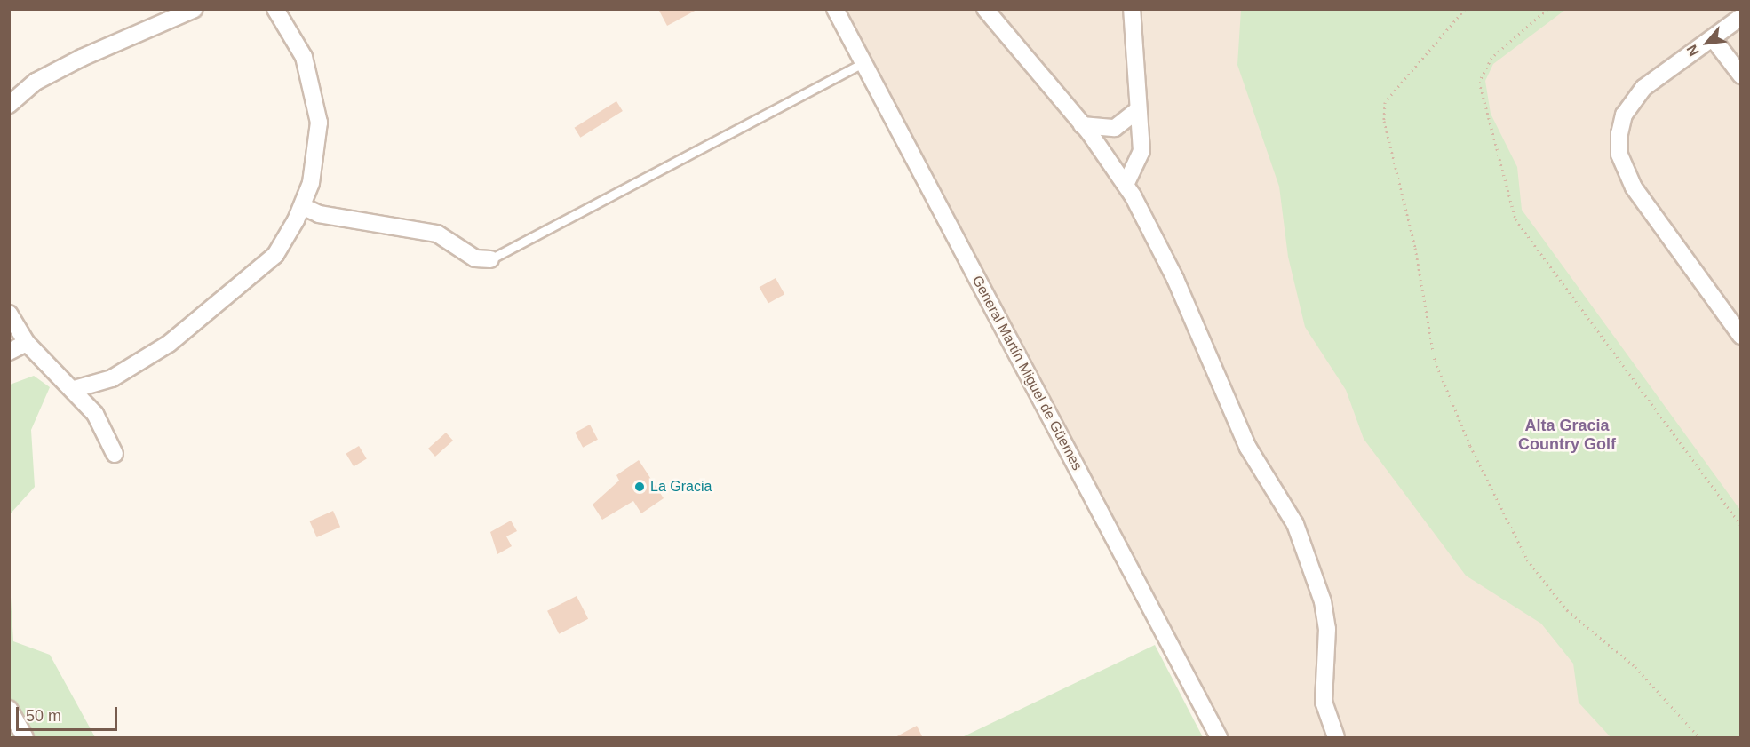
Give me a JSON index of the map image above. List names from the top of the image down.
{
  "streets": {
    "street": ["General Martín Miguel de Güemes"]
  },
  "districts": ["Alta Gracia Country Golf"],
  "places": ["La Gracia"],
  "scale_bar": "50 m",
  "north": "bottom left"
}
